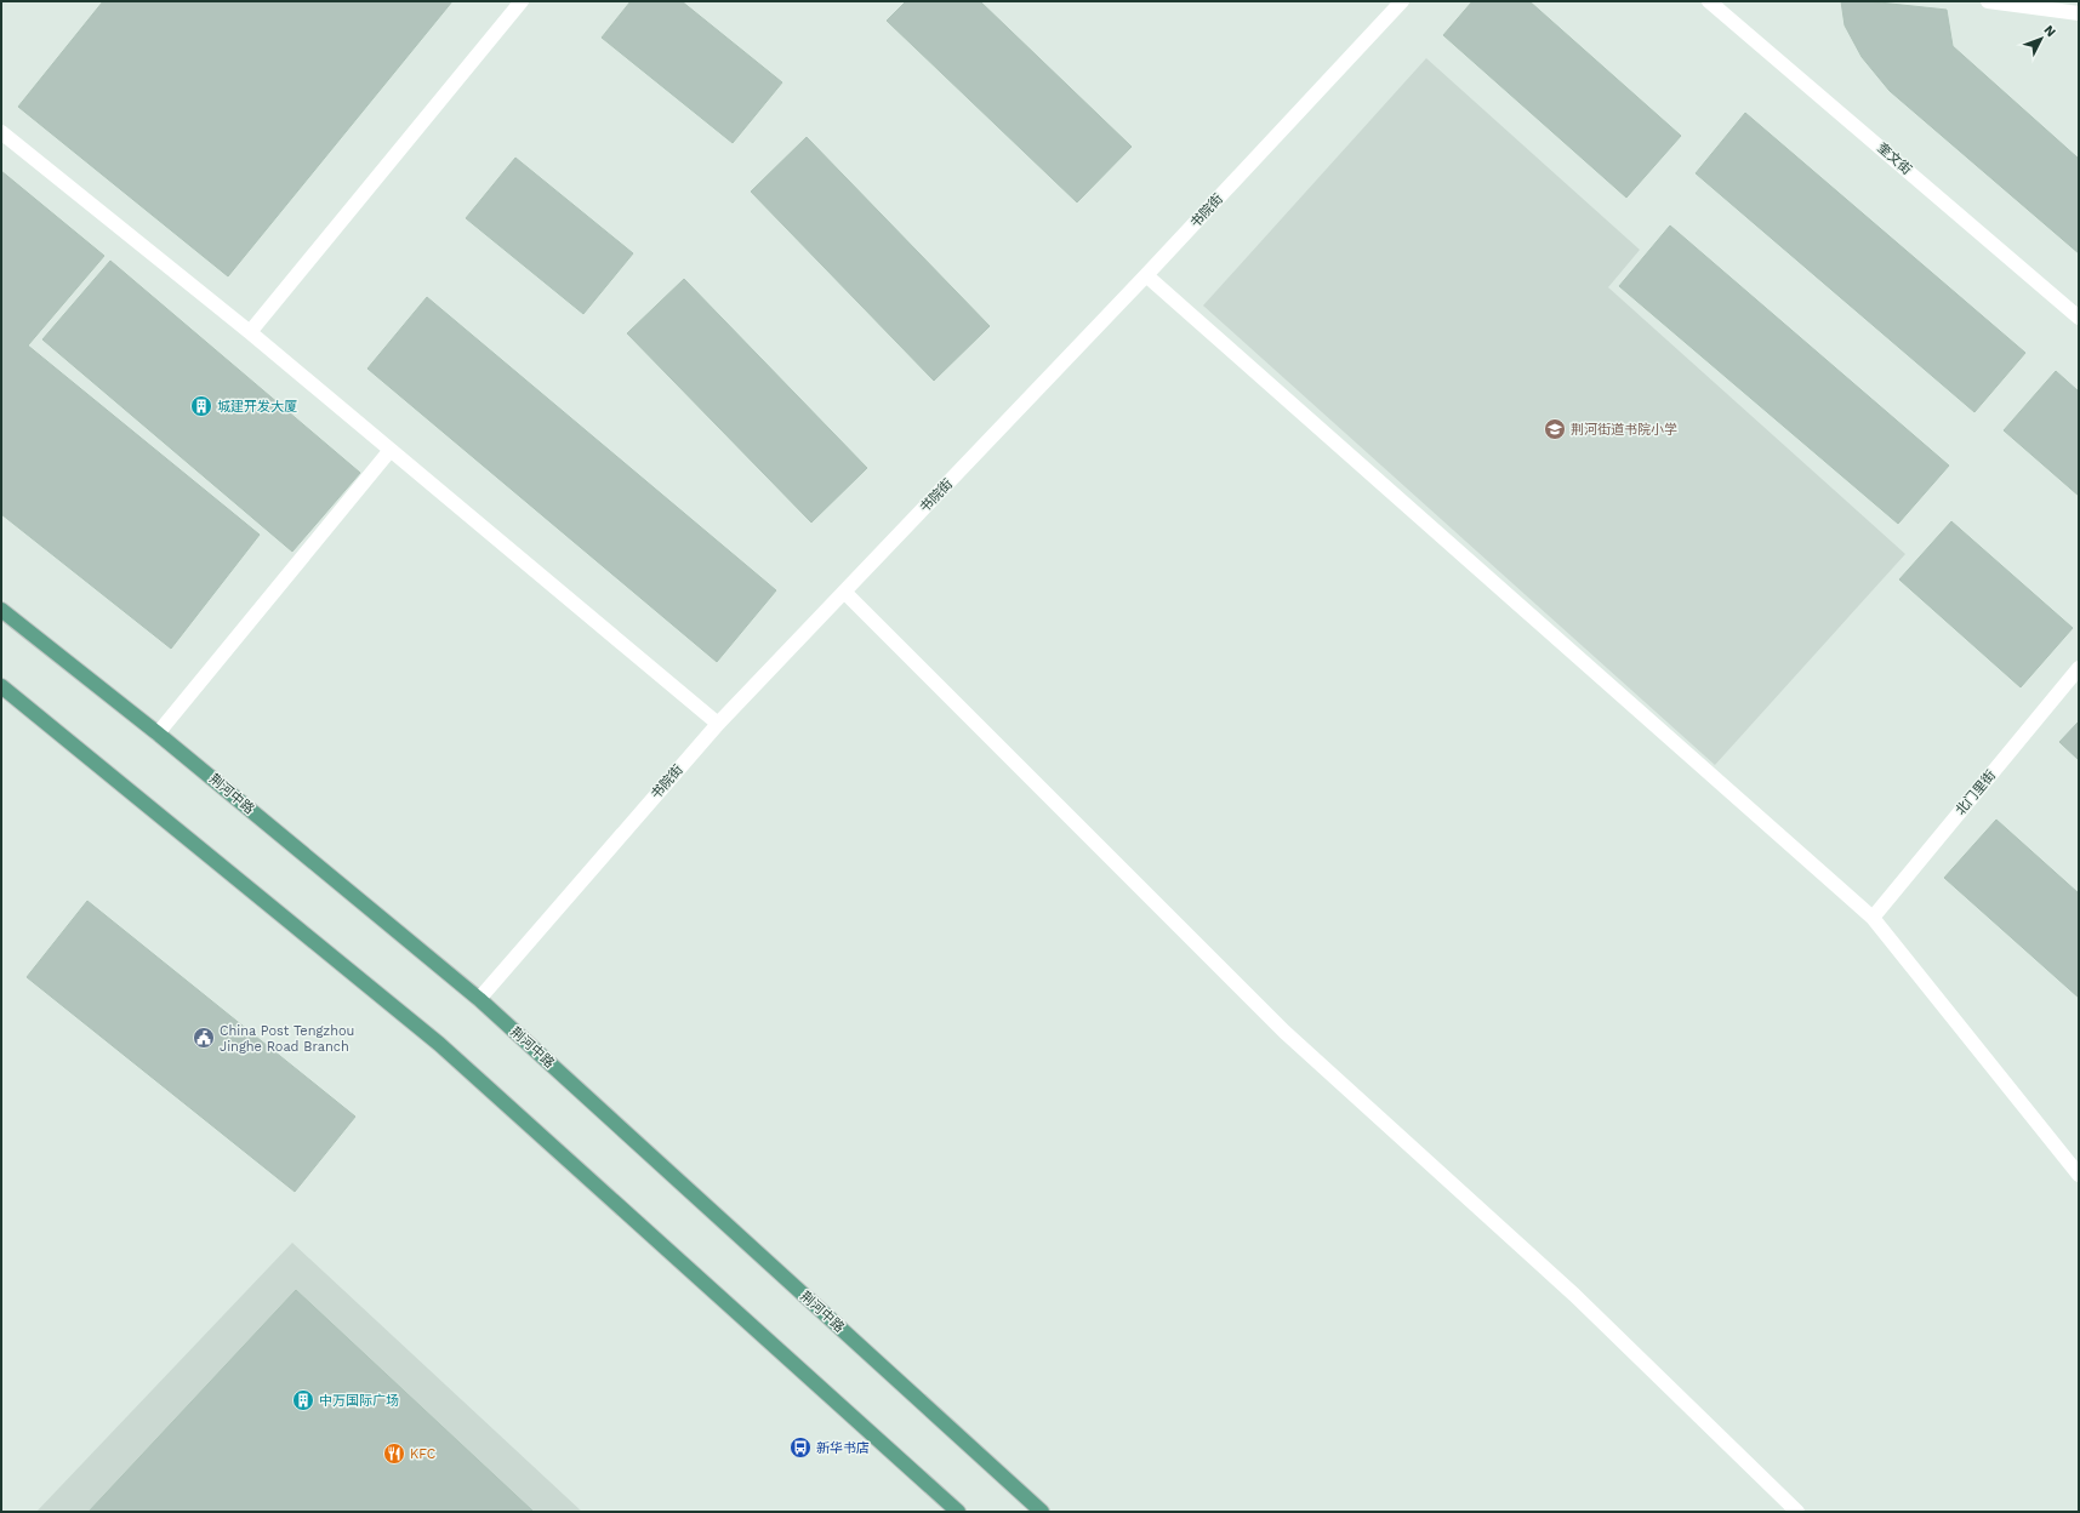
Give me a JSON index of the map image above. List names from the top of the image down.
{
  "streets": {
    "main road": ["荆河中路"],
    "street": ["奎文街", "书院街", "北门里街"]
  },
  "crossings": [
    ["书院街", "荆河中路"]
  ],
  "places": {
    "building": ["城建开发大厦", "中万国际广场"],
    "school or university": ["荆河街道书院小学"],
    "public building": ["China Post Tengzhou Jinghe Road Branch"],
    "bus stop": ["新华书店"],
    "restaurant": ["KFC"]
  },
  "north": "top right"
}
